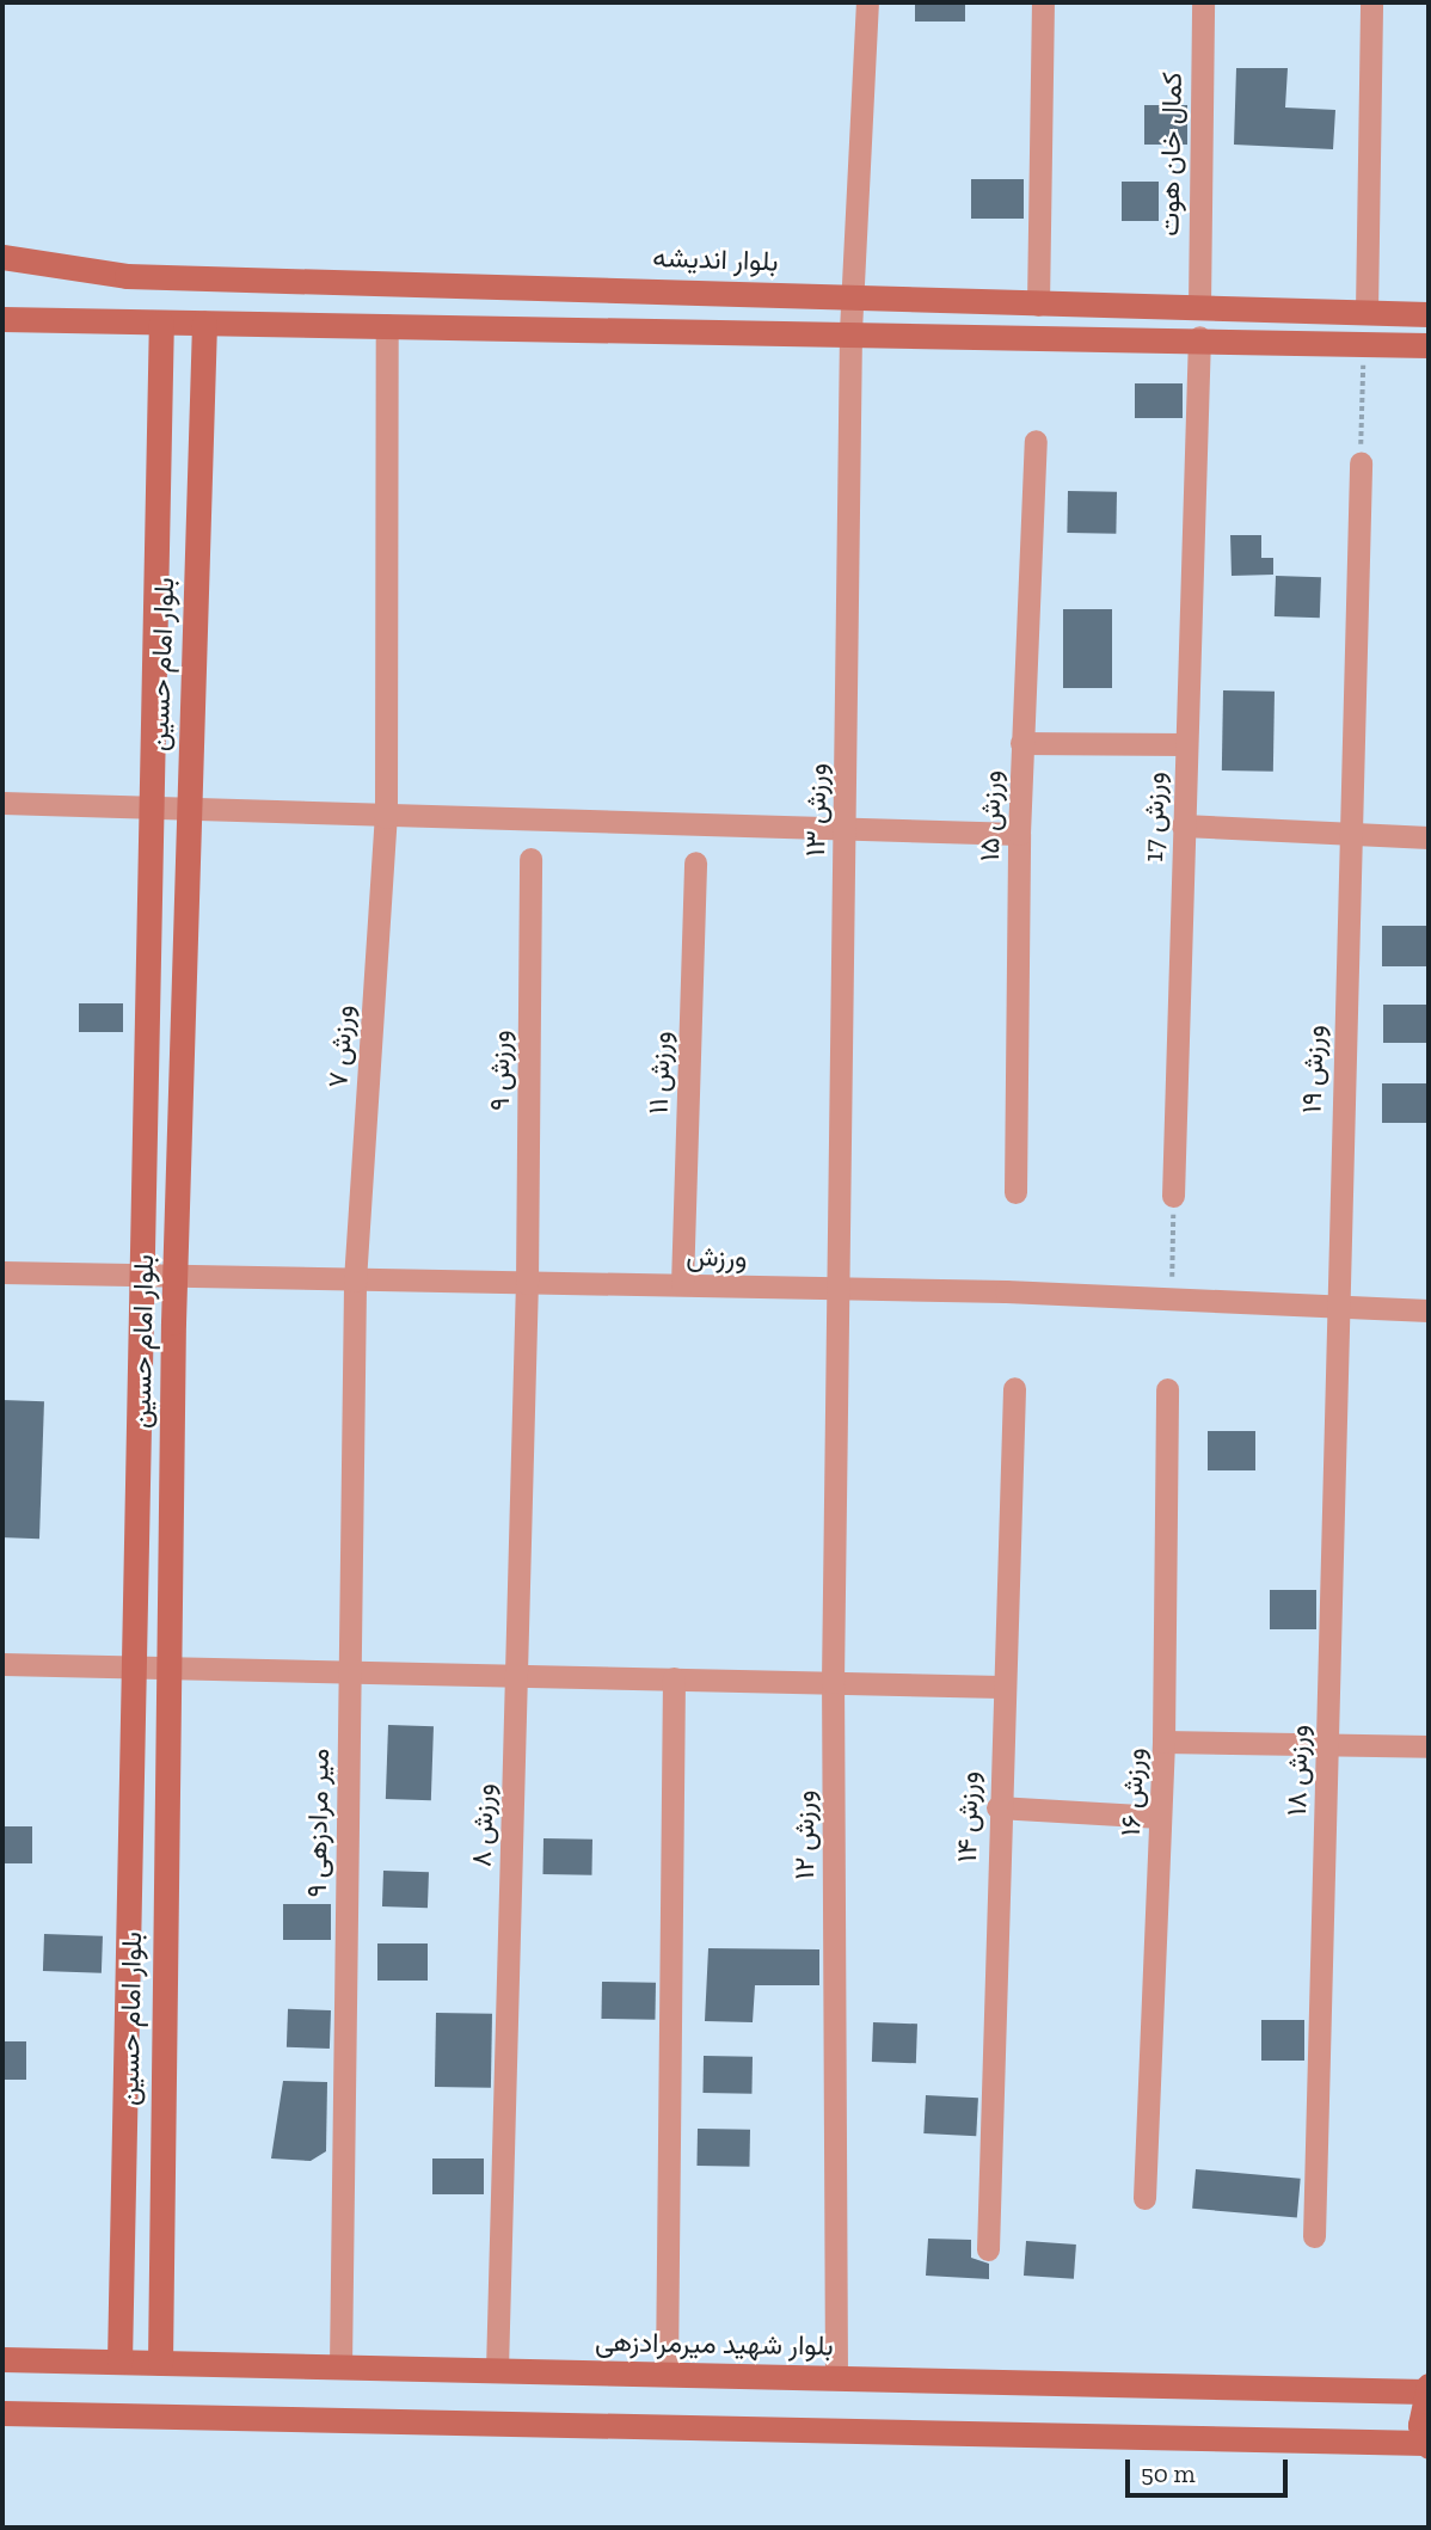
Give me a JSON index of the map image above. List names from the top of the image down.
{
  "streets": {
    "street": [
      "کمال خان هوت",
      "بلوار اندیشه",
      "بلوار امام حسین",
      "ورزش ۱۳",
      "ورزش ۱۵",
      "ورزش 17",
      "ورزش ۷",
      "ورزش ۱۹",
      "ورزش ۹",
      "ورزش ۱۱",
      "ورزش",
      "ورزش ۱۸",
      "ورزش ۱۶",
      "ورزش ۱۴",
      "میر مرادزهی ۹",
      "ورزش ۸",
      "ورزش ۱۲",
      "بلوار شهید میرمرادزهی"
    ]
  },
  "crossings": [
    ["کمال خان هوت", "بلوار اندیشه"],
    ["بلوار اندیشه", "ورزش ۱۳"],
    ["بلوار امام حسین", "ورزش"],
    ["بلوار امام حسین", "بلوار شهید میرمرادزهی"],
    ["ورزش ۱۳", "ورزش"],
    ["ورزش ۱۳", "ورزش ۱۲"],
    ["ورزش ۷", "ورزش"],
    ["ورزش ۷", "میر مرادزهی ۹"],
    ["ورزش ۱۹", "ورزش"],
    ["ورزش ۱۹", "ورزش ۱۸"],
    ["ورزش ۹", "ورزش"],
    ["ورزش ۹", "ورزش ۸"],
    ["ورزش ۱۱", "ورزش"],
    ["ورزش", "ورزش ۱۸"],
    ["ورزش", "میر مرادزهی ۹"],
    ["ورزش", "ورزش ۸"],
    ["ورزش", "ورزش ۱۲"],
    ["میر مرادزهی ۹", "بلوار شهید میرمرادزهی"],
    ["ورزش ۸", "بلوار شهید میرمرادزهی"],
    ["ورزش ۱۲", "بلوار شهید میرمرادزهی"]
  ],
  "scale_bar": "50 m"
}
